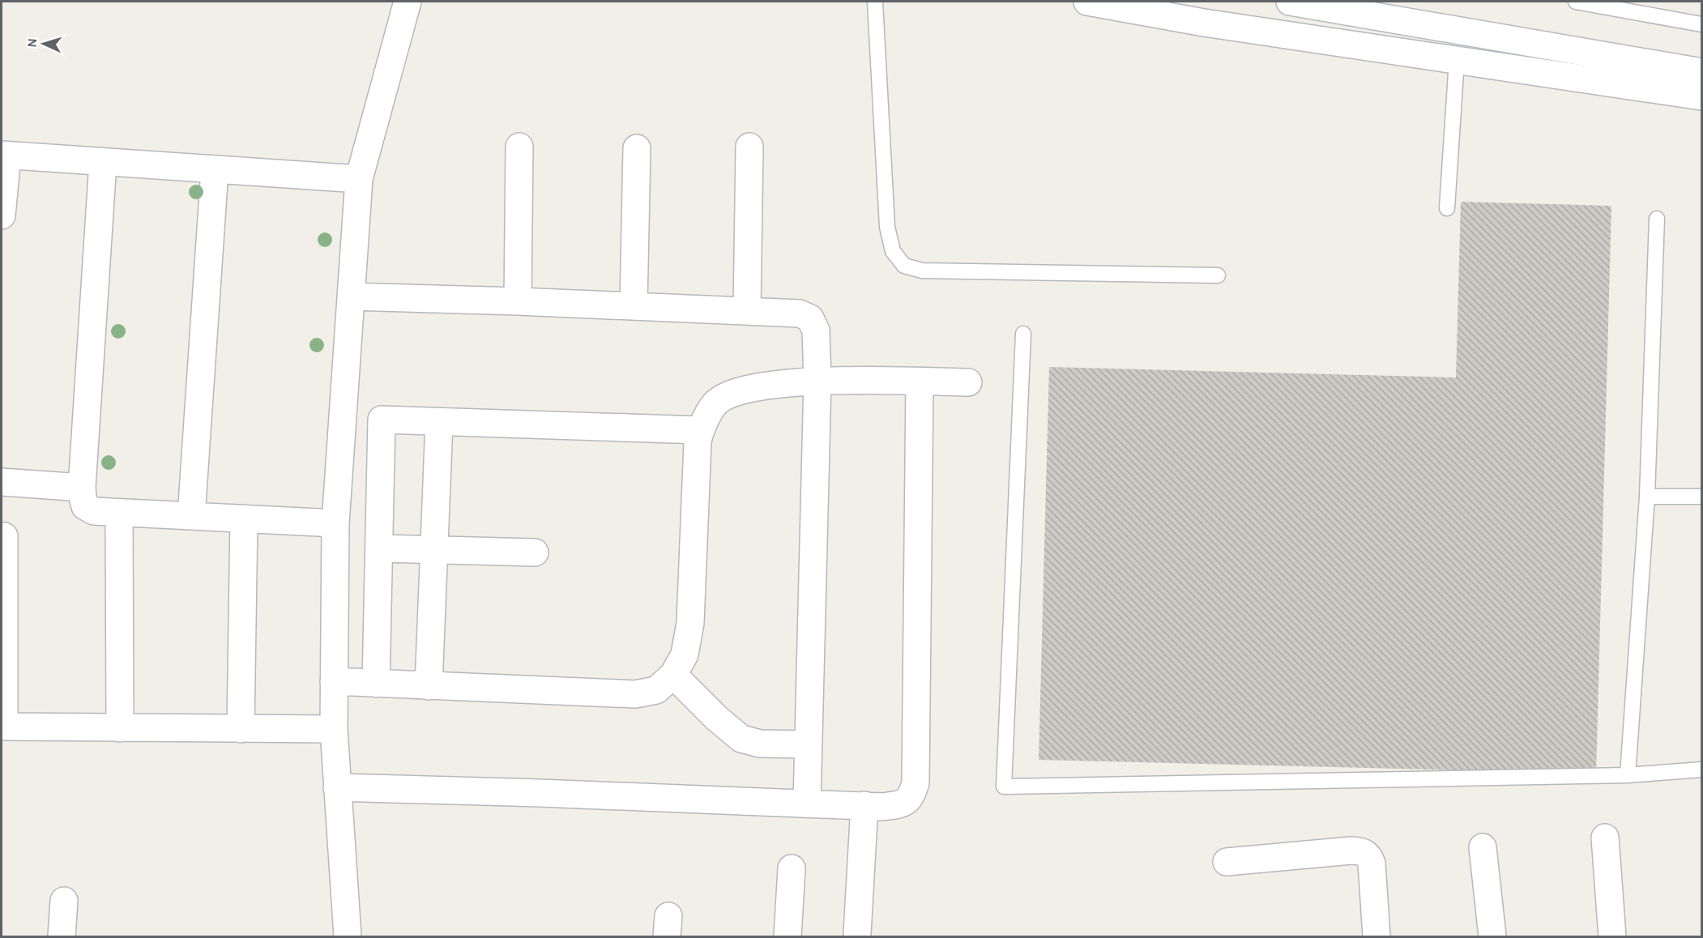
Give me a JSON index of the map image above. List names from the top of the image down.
{
  "north": "left"
}
